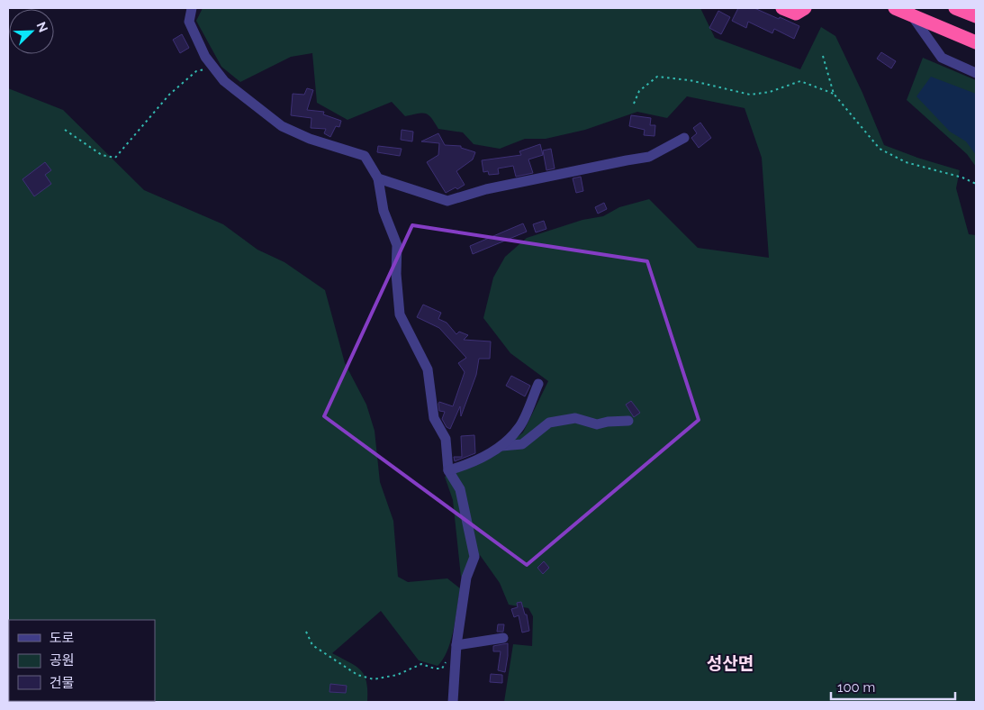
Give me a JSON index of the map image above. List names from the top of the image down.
{
  "districts": ["성산면"],
  "legend": ["도로", "공원", "건물"],
  "scale_bar": "100 m",
  "north": "top right"
}
